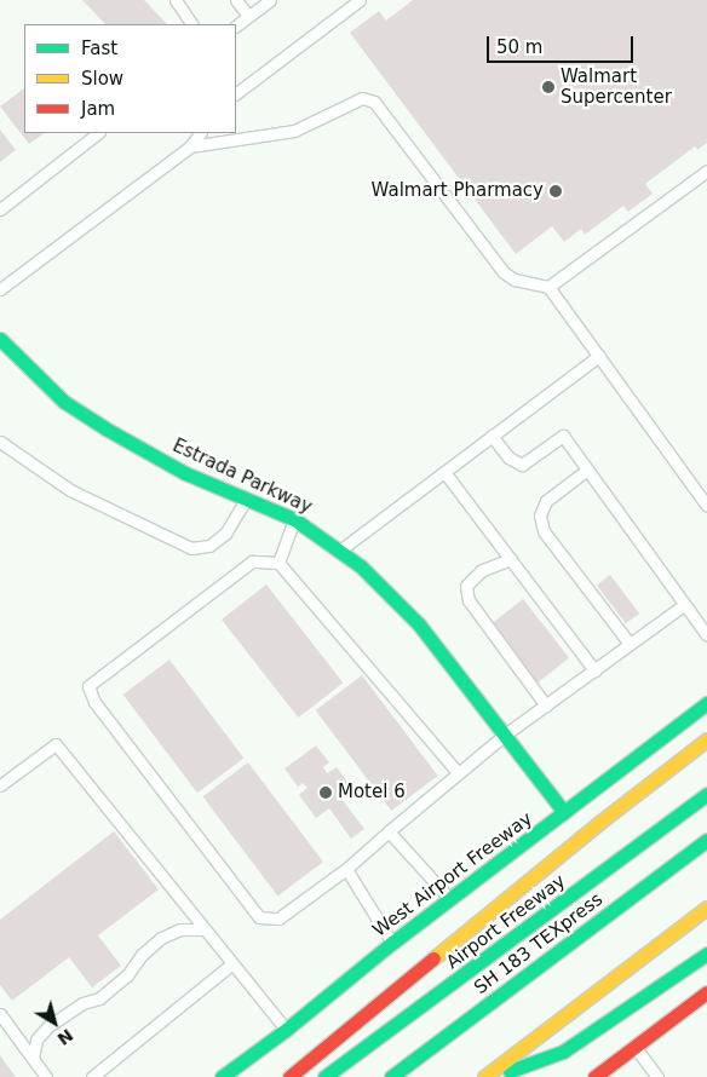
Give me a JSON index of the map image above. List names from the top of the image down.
{
  "streets": {
    "main road": [
      "Estrada Parkway",
      "West Airport Freeway",
      "Airport Freeway",
      "SH 183 TEXpress"
    ]
  },
  "crossings": [
    ["Estrada Parkway", "West Airport Freeway"]
  ],
  "places": ["Walmart Supercenter", "Walmart Pharmacy", "Motel 6"],
  "legend": ["Fast", "Slow", "Jam"],
  "scale_bar": "50 m",
  "north": "bottom right"
}
